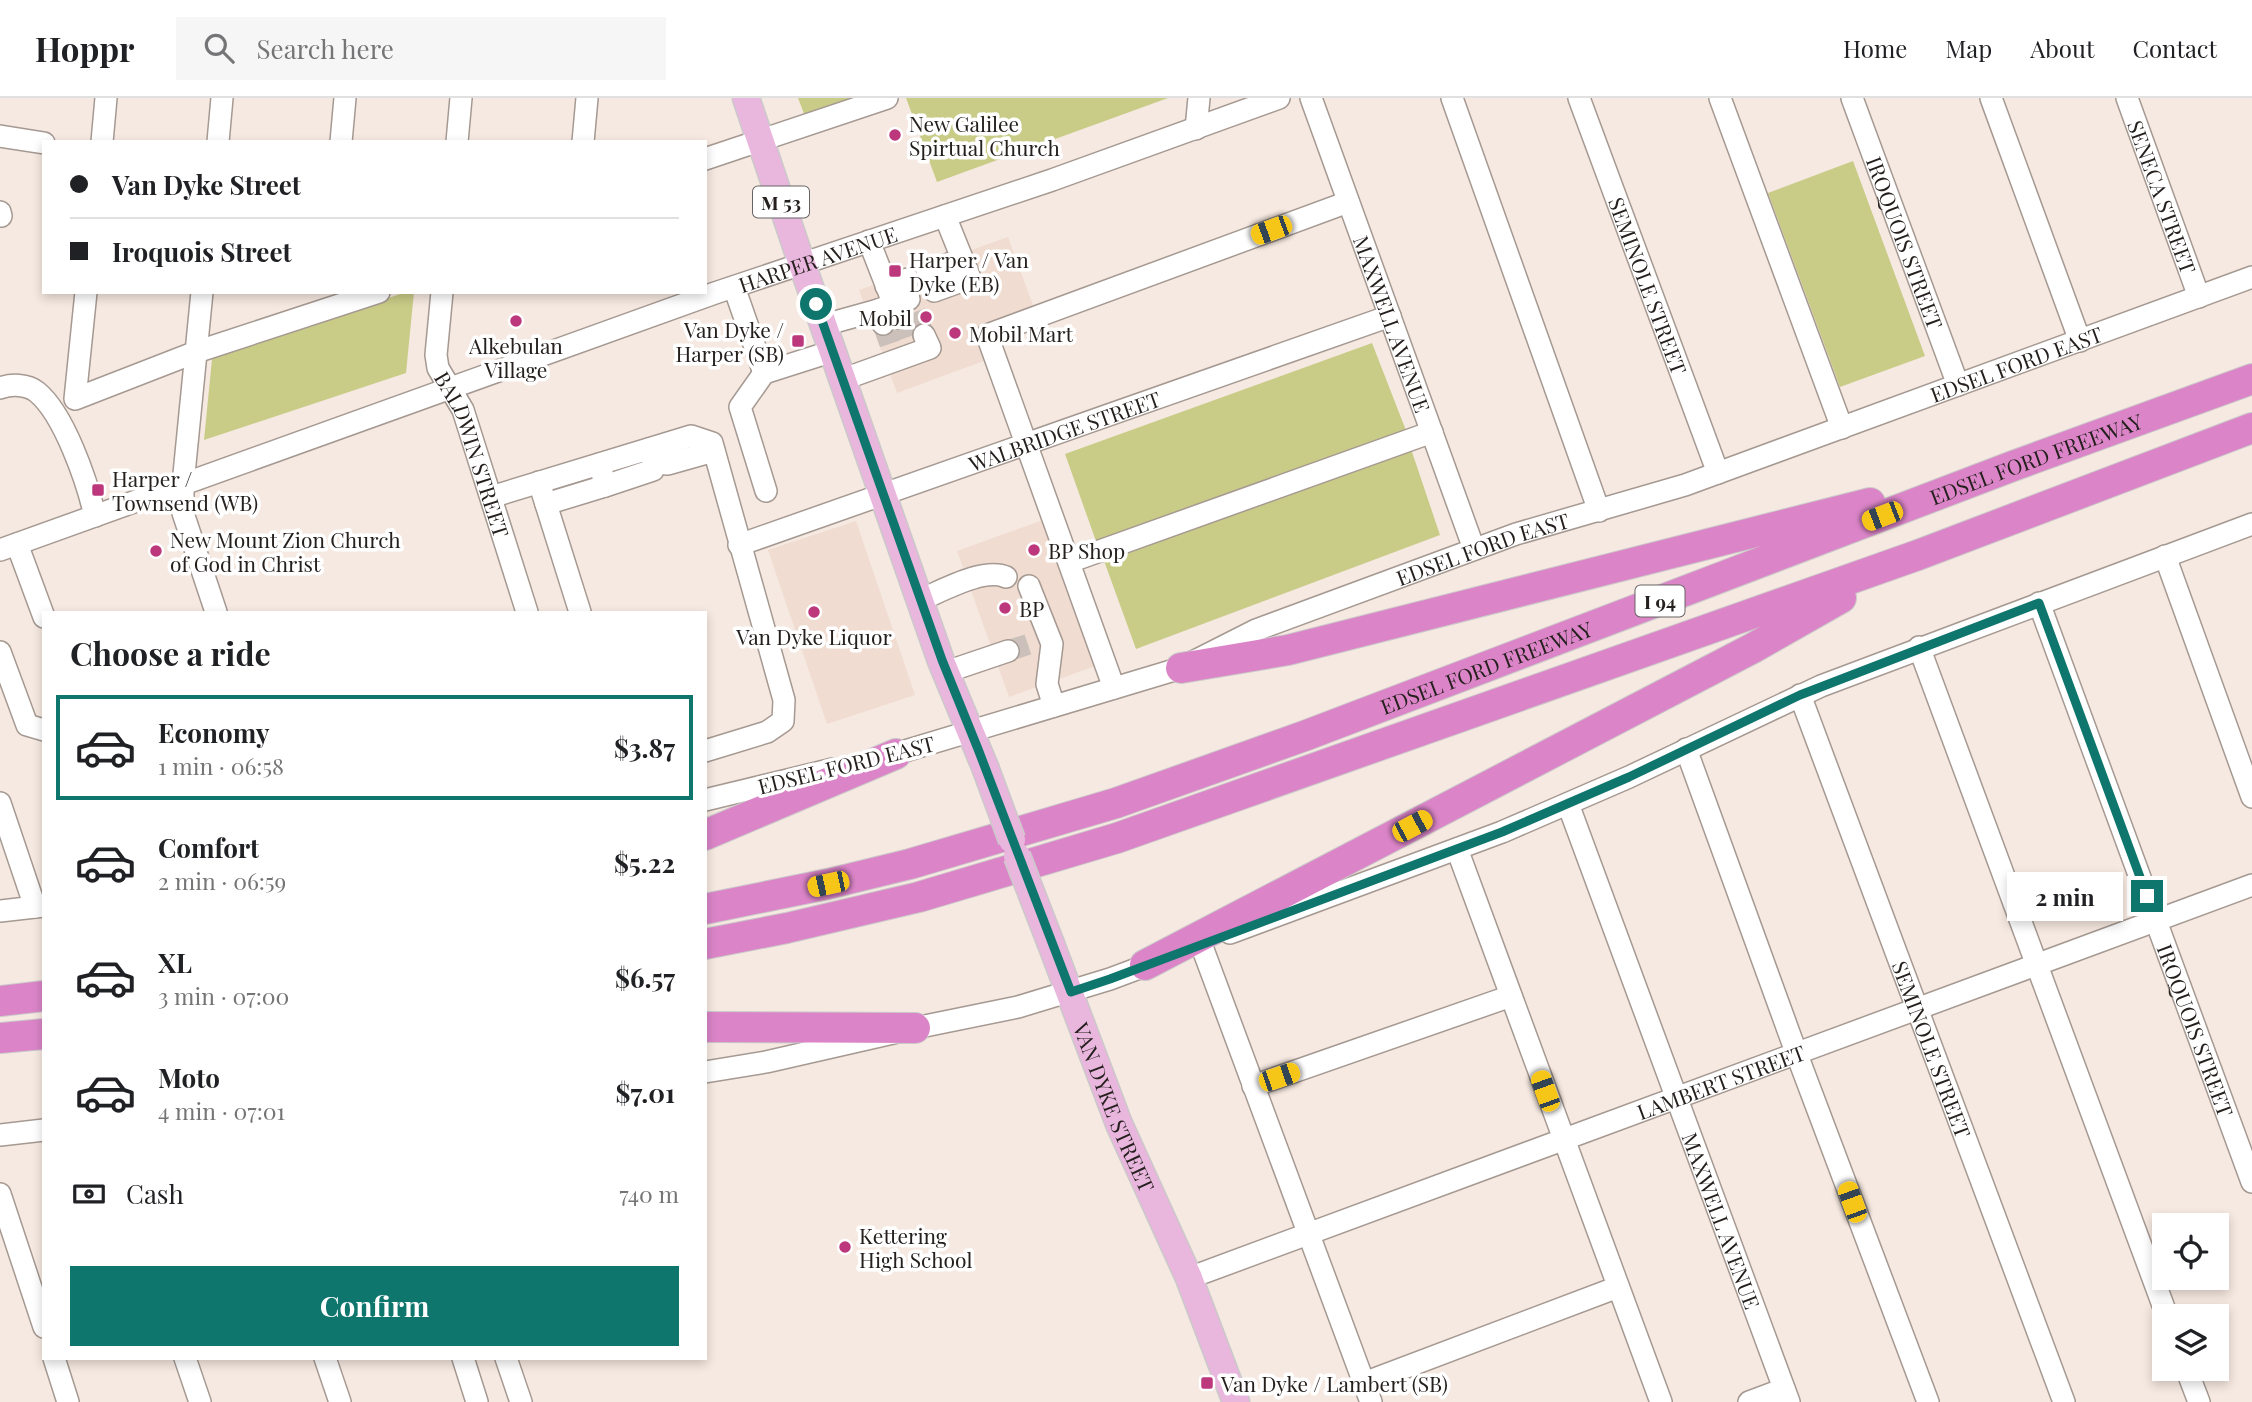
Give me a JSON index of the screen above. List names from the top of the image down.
{
  "streets": {
    "highway": ["EDSEL FORD FREEWAY", "I 94"],
    "main road": ["M 53", "VAN DYKE STREET"],
    "street": [
      "SENECA STREET",
      "IROQUOIS STREET",
      "HARPER AVENUE",
      "SEMINOLE STREET",
      "MAXWELL AVENUE",
      "EDSEL FORD EAST",
      "WALBRIDGE STREET",
      "BALDWIN STREET",
      "LAMBERT STREET"
    ]
  },
  "crossings": [
    ["SENECA STREET", "EDSEL FORD EAST"],
    ["IROQUOIS STREET", "EDSEL FORD EAST"],
    ["IROQUOIS STREET", "LAMBERT STREET"],
    ["HARPER AVENUE", "BALDWIN STREET"],
    ["HARPER AVENUE", "VAN DYKE STREET"],
    ["SEMINOLE STREET", "EDSEL FORD EAST"],
    ["SEMINOLE STREET", "LAMBERT STREET"],
    ["MAXWELL AVENUE", "EDSEL FORD EAST"],
    ["MAXWELL AVENUE", "WALBRIDGE STREET"],
    ["MAXWELL AVENUE", "LAMBERT STREET"],
    ["EDSEL FORD EAST", "VAN DYKE STREET"],
    ["WALBRIDGE STREET", "VAN DYKE STREET"],
    ["LAMBERT STREET", "VAN DYKE STREET"]
  ],
  "places": {
    "other": [
      "New Galilee Spirtual Church",
      "Mobil",
      "Alkebulan Village",
      "Mobil Mart",
      "BP Shop",
      "New Mount Zion Church of God in Christ",
      "BP",
      "Van Dyke Liquor",
      "Kettering High School"
    ],
    "transit": [
      "Harper / Van Dyke (EB)",
      "Van Dyke / Harper (SB)",
      "Harper / Townsend (WB)",
      "Van Dyke / Lambert (SB)"
    ]
  },
  "page": {
    "header": "Hoppr",
    "search": "Search here",
    "nav": [
      "Home",
      "Map",
      "About",
      "Contact"
    ],
    "banner": ["Van Dyke Street", "Iroquois Street"],
    "heading": "Choose a ride",
    "list": [
      {
        "name": "Economy",
        "note": "1 min · 06:58",
        "value": "$3.87"
      },
      {
        "name": "Comfort",
        "note": "2 min · 06:59",
        "value": "$5.22"
      },
      {
        "name": "XL",
        "note": "3 min · 07:00",
        "value": "$6.57"
      },
      {
        "name": "Moto",
        "note": "4 min · 07:01",
        "value": "$7.01"
      }
    ],
    "bubble": "2 min",
    "pay": ["Cash", "740 m"],
    "buttons": "Confirm"
  }
}
